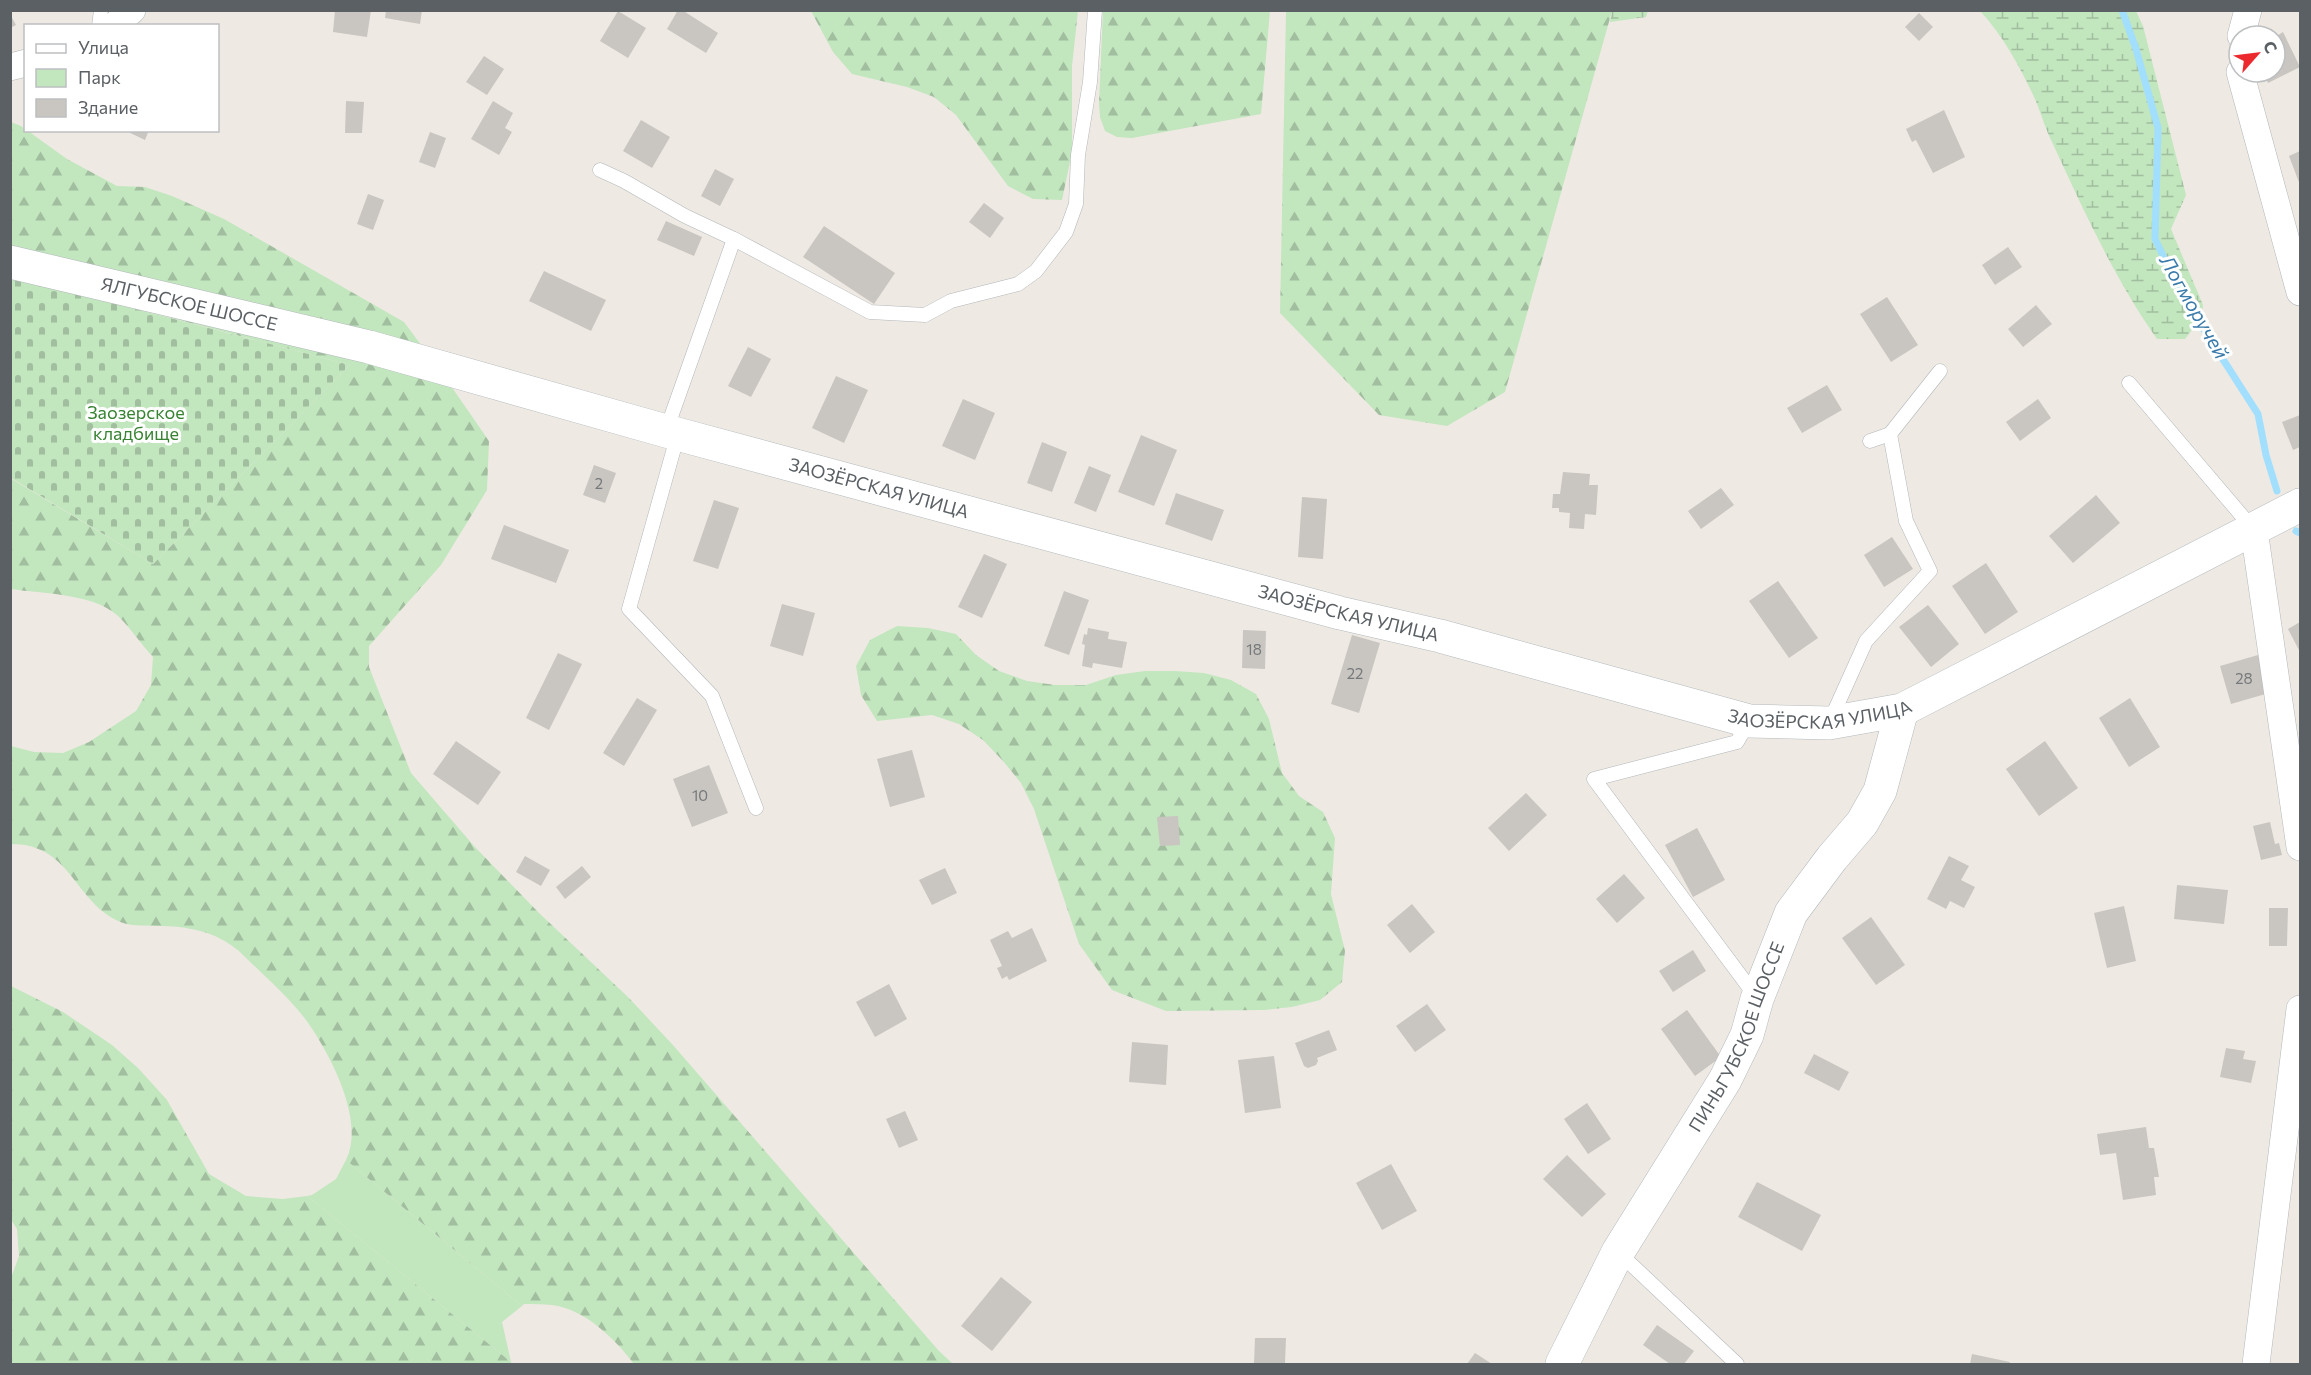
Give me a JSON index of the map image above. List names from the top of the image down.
{
  "streets": {
    "street": ["ЯЛГУБСКОЕ ШОССЕ", "ЗАОЗЁРСКАЯ УЛИЦА", "ПИНЬГУБСКОЕ ШОССЕ"]
  },
  "crossings": [
    ["ЯЛГУБСКОЕ ШОССЕ", "ЗАОЗЁРСКАЯ УЛИЦА"],
    ["ЗАОЗЁРСКАЯ УЛИЦА", "ПИНЬГУБСКОЕ ШОССЕ"]
  ],
  "water": ["Логморучей"],
  "parks": ["Заозерское кладбище"],
  "house_numbers": [
    "2",
    "18",
    "22",
    "28",
    "10"
  ],
  "legend": ["Улица", "Парк", "Здание"],
  "north": "top right"
}
